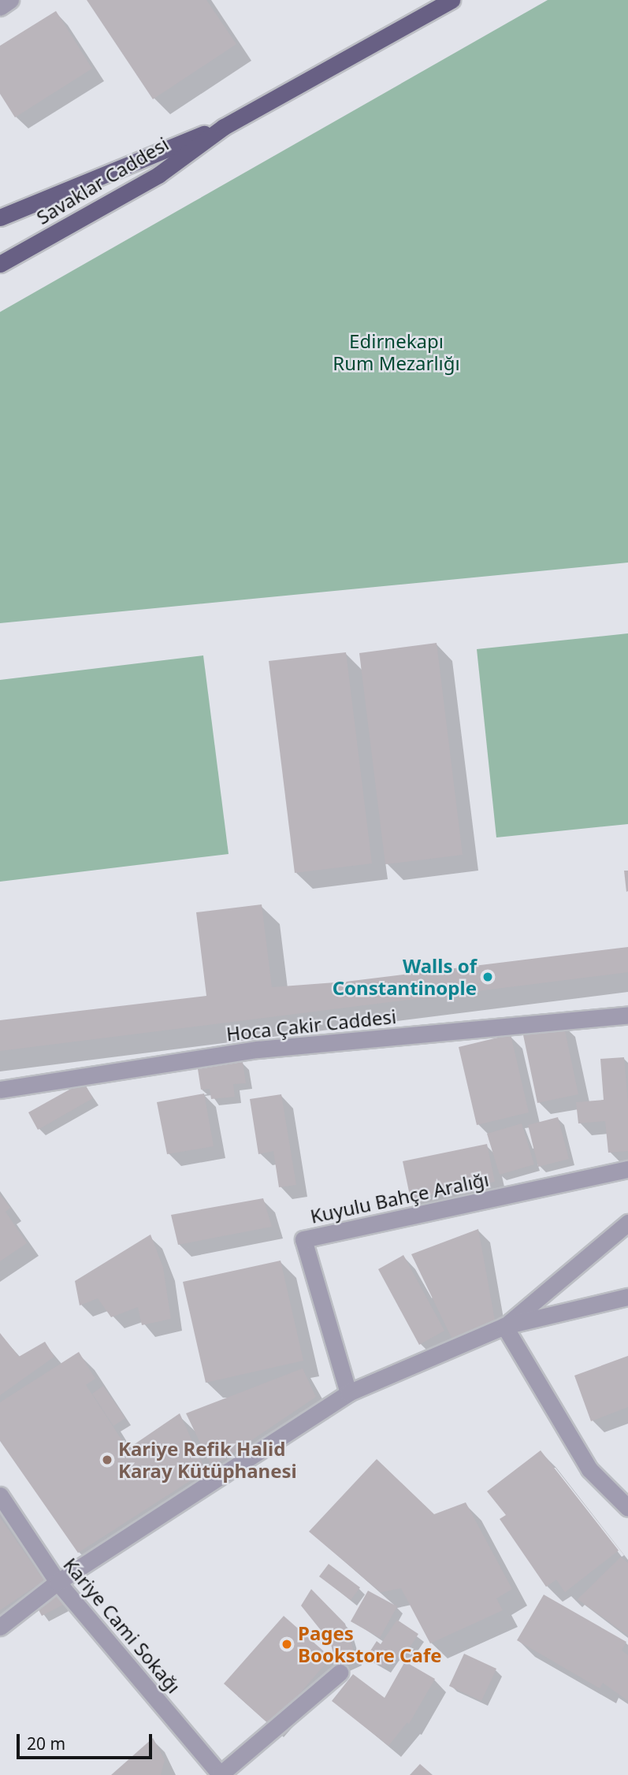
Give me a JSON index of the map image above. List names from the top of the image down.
{
  "streets": {
    "main road": ["Savaklar Caddesi"],
    "street": ["Hoca Çakir Caddesi", "Kuyulu Bahçe Aralığı", "Kariye Cami Sokağı"]
  },
  "parks": ["Edirnekapı Rum Mezarlığı"],
  "places": ["Walls of Constantinople", "Kariye Refik Halid Karay Kütüphanesi", "Pages Bookstore Cafe"],
  "scale_bar": "20 m"
}
